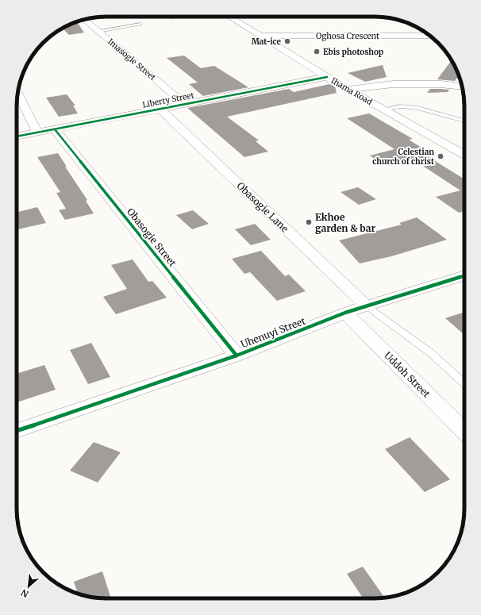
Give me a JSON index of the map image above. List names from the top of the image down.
{
  "streets": {
    "street": [
      "Oghosa Crescent",
      "Imasogie Street",
      "Ihama Road",
      "Liberty Street",
      "Obasogie Lane",
      "Obasogie Street",
      "Uhenuyi Street",
      "Uddoh Street"
    ]
  },
  "crossings": [
    ["Oghosa Crescent", "Ihama Road"],
    ["Imasogie Street", "Liberty Street"],
    ["Ihama Road", "Liberty Street"],
    ["Liberty Street", "Obasogie Lane"],
    ["Liberty Street", "Obasogie Street"],
    ["Obasogie Lane", "Uhenuyi Street"],
    ["Obasogie Street", "Uhenuyi Street"],
    ["Uhenuyi Street", "Uddoh Street"]
  ],
  "places": [
    "Mat-ice",
    "Ebis photoshop",
    "Celestian church of christ",
    "Ekhoe garden & bar"
  ],
  "north": "bottom left"
}
